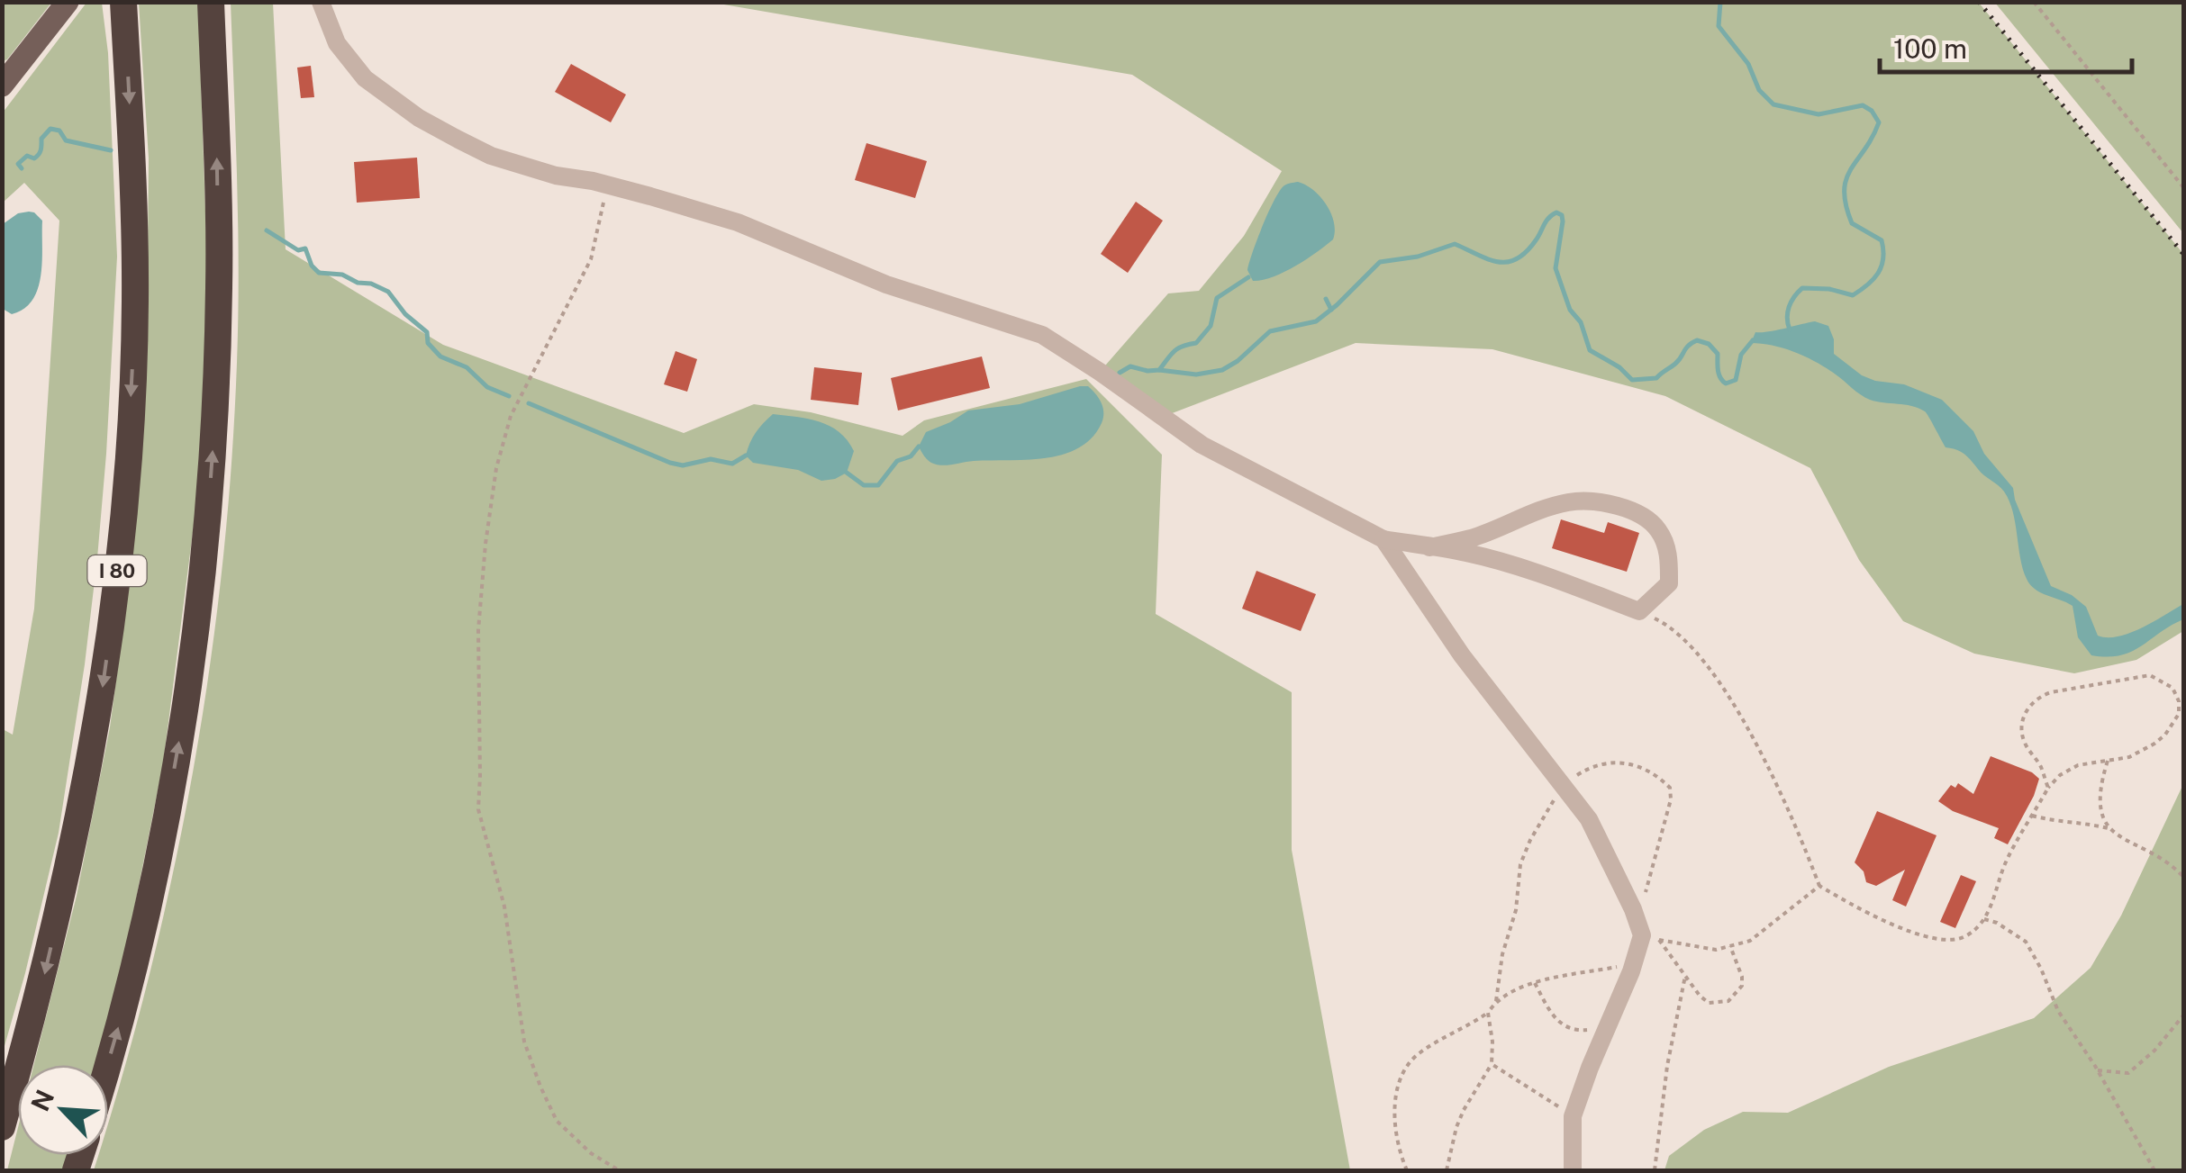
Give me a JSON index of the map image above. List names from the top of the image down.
{
  "streets": {
    "highway": ["I 80"]
  },
  "scale_bar": "100 m",
  "north": "top left"
}
